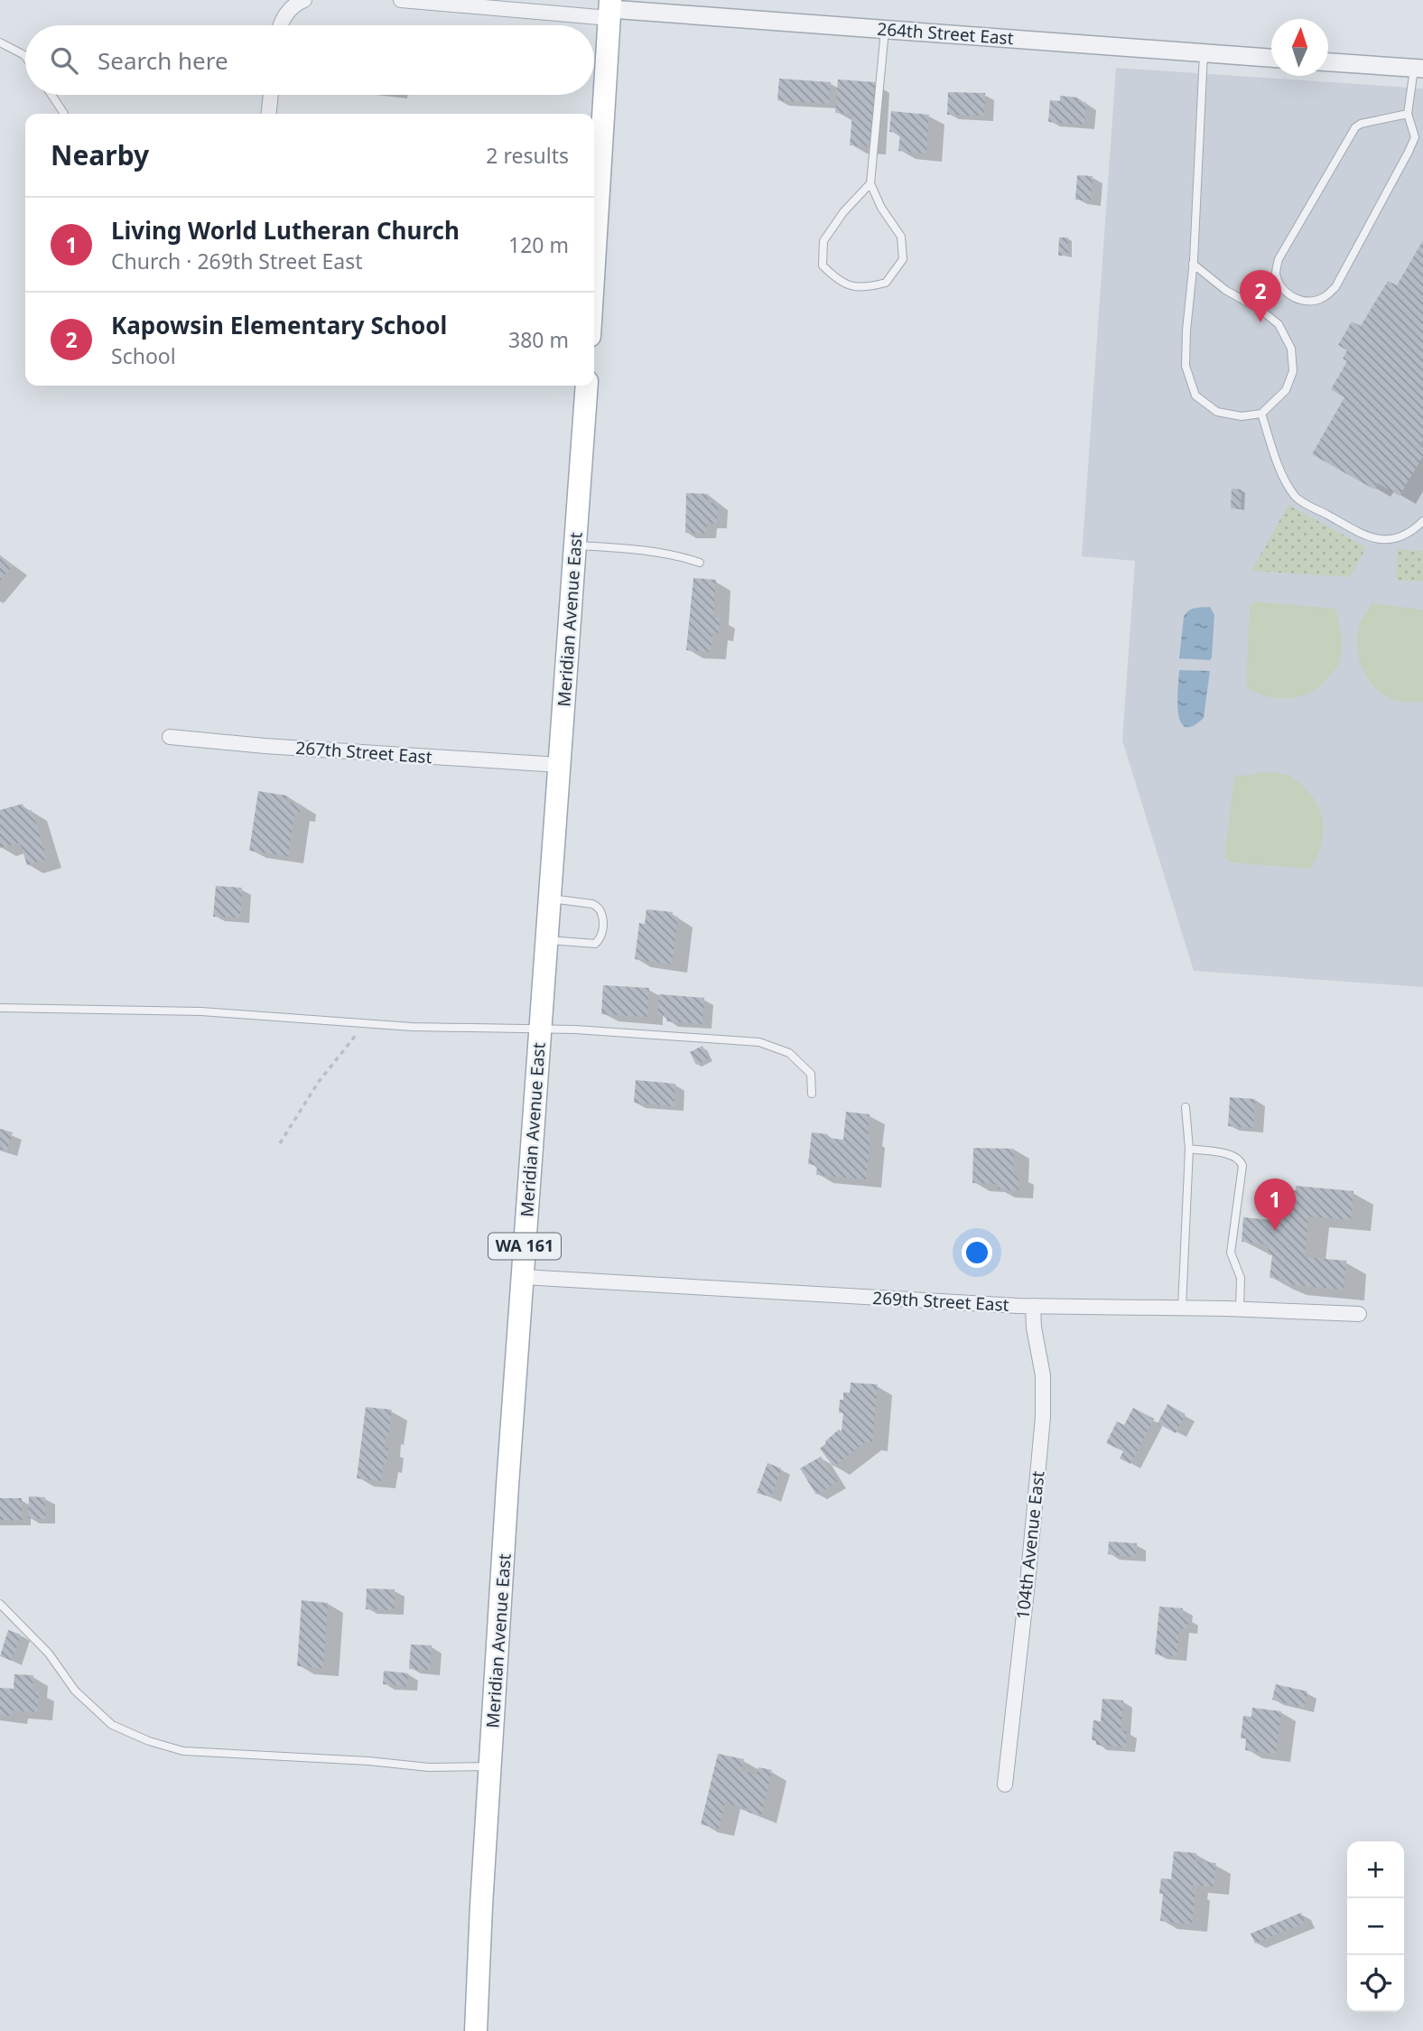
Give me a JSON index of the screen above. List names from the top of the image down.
{
  "streets": {
    "main road": ["Meridian Avenue East", "WA 161"],
    "street": [
      "264th Street East",
      "267th Street East",
      "269th Street East",
      "104th Avenue East"
    ]
  },
  "crossings": [
    ["Meridian Avenue East", "267th Street East"],
    ["Meridian Avenue East", "269th Street East"],
    ["269th Street East", "104th Avenue East"]
  ],
  "north": "top",
  "page": {
    "search": "Search here",
    "heading": ["Nearby", "2 results"],
    "list": [
      {
        "mark": "1",
        "name": "Living World Lutheran Church",
        "note": "Church · 269th Street East",
        "value": "120 m"
      },
      {
        "mark": "2",
        "name": "Kapowsin Elementary School",
        "note": "School",
        "value": "380 m"
      }
    ],
    "pins": ["2", "1"],
    "map_buttons": ["+", "−"]
  }
}
